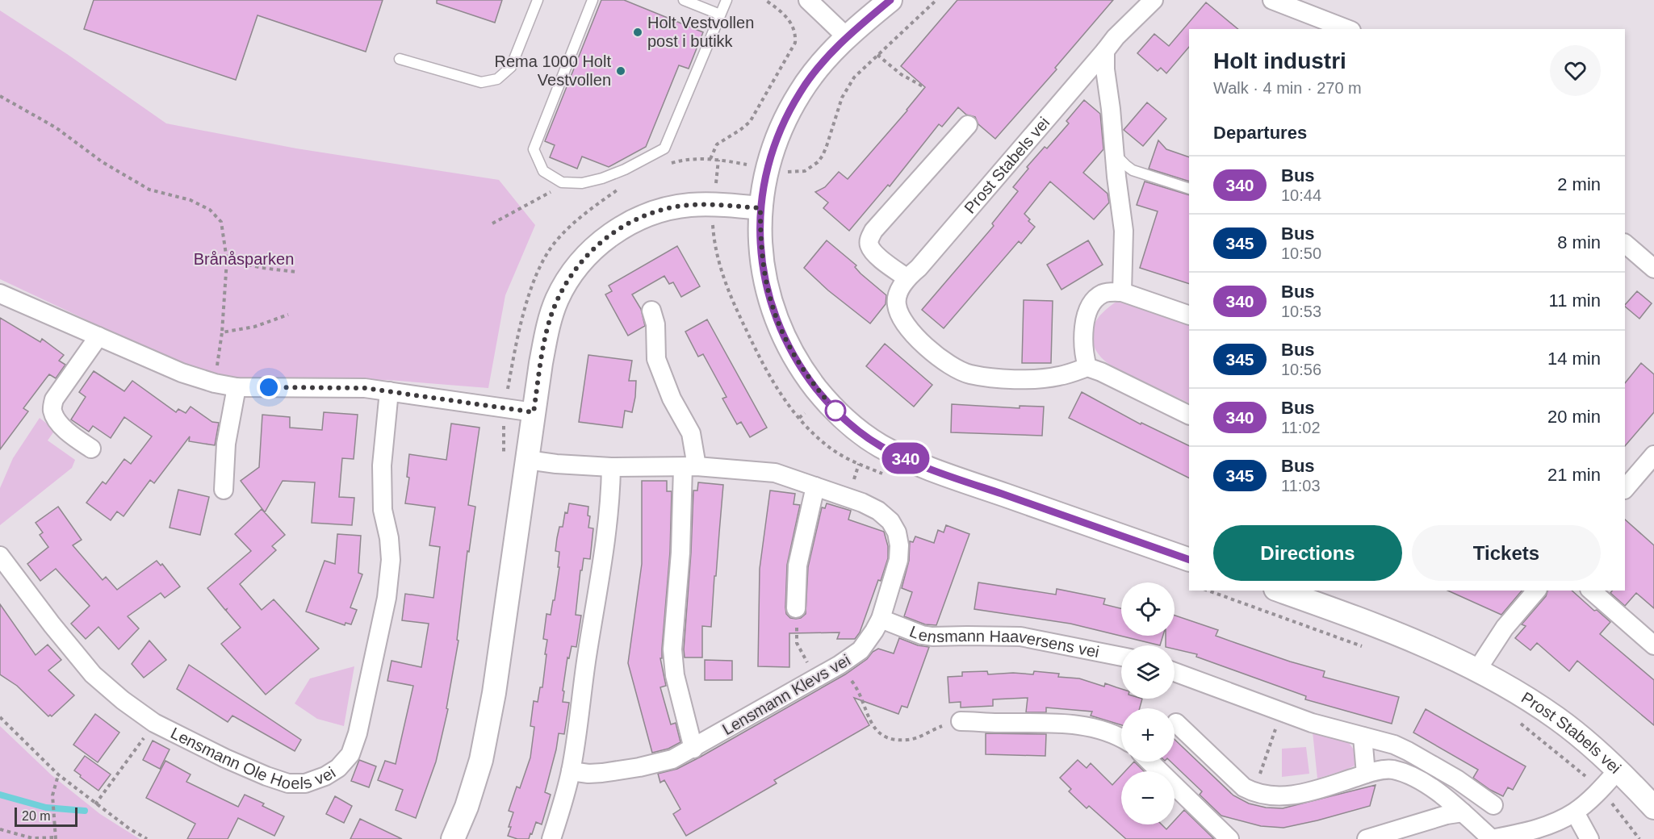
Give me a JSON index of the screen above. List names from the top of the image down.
{
  "streets": {
    "street": [
      "Prost Stabels vei",
      "Lensmann Haaversens vei",
      "Lensmann Klevs vei",
      "Lensmann Ole Hoels vei"
    ]
  },
  "crossings": [
    ["Lensmann Haaversens vei", "Lensmann Klevs vei"]
  ],
  "parks": ["Brånåsparken"],
  "places": ["Holt Vestvollen post i butikk", "Rema 1000 Holt Vestvollen"],
  "lines": ["bus line 340"],
  "scale_bar": "20 m",
  "page": {
    "on_map": "340",
    "heading": [
      ["Holt industri", "Walk · 4 min · 270 m"],
      "Departures"
    ],
    "list": [
      {
        "mark": "340",
        "name": "Bus",
        "note": "10:44",
        "value": "2 min"
      },
      {
        "mark": "345",
        "name": "Bus",
        "note": "10:50",
        "value": "8 min"
      },
      {
        "mark": "340",
        "name": "Bus",
        "note": "10:53",
        "value": "11 min"
      },
      {
        "mark": "345",
        "name": "Bus",
        "note": "10:56",
        "value": "14 min"
      },
      {
        "mark": "340",
        "name": "Bus",
        "note": "11:02",
        "value": "20 min"
      },
      {
        "mark": "345",
        "name": "Bus",
        "note": "11:03",
        "value": "21 min"
      }
    ],
    "buttons": ["Directions", "Tickets"],
    "map_buttons": ["+", "−"],
    "scale": "20 m"
  }
}
